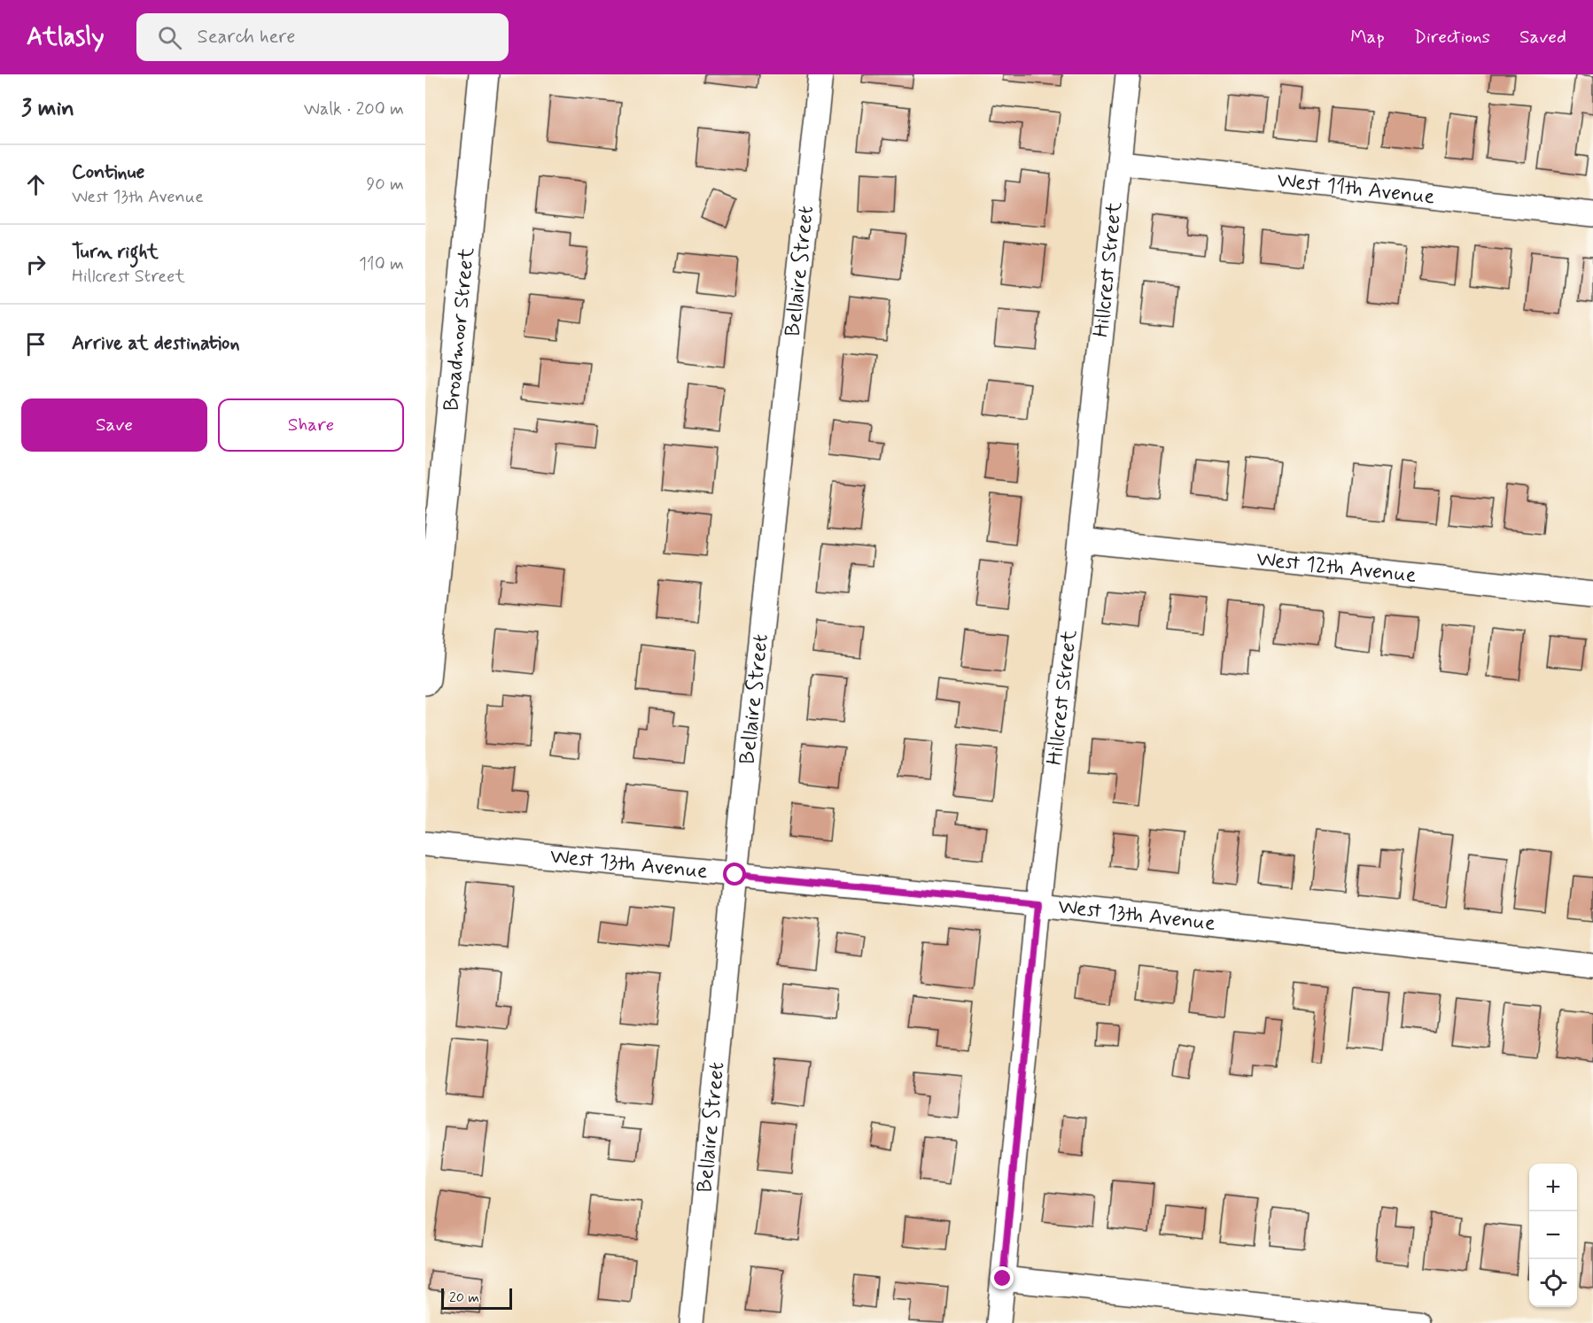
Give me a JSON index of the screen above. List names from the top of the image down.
{
  "streets": {
    "street": [
      "West 11th Avenue",
      "Bellaire Street",
      "Hillcrest Street",
      "Broadmoor Street",
      "West 12th Avenue",
      "West 13th Avenue"
    ]
  },
  "crossings": [
    ["West 11th Avenue", "Hillcrest Street"],
    ["Bellaire Street", "West 13th Avenue"],
    ["Hillcrest Street", "West 12th Avenue"],
    ["Hillcrest Street", "West 13th Avenue"]
  ],
  "scale_bar": "20 m",
  "page": {
    "header": "Atlasly",
    "search": "Search here",
    "nav": ["Map", "Directions", "Saved"],
    "heading": ["3 min", "Walk · 200 m"],
    "list": [
      ["Continue", "West 13th Avenue", "90 m"],
      ["Turn right", "Hillcrest Street", "110 m"],
      "Arrive at destination"
    ],
    "buttons": ["Save", "Share"],
    "map_buttons": ["+", "−"],
    "scale": "20 m"
  }
}
